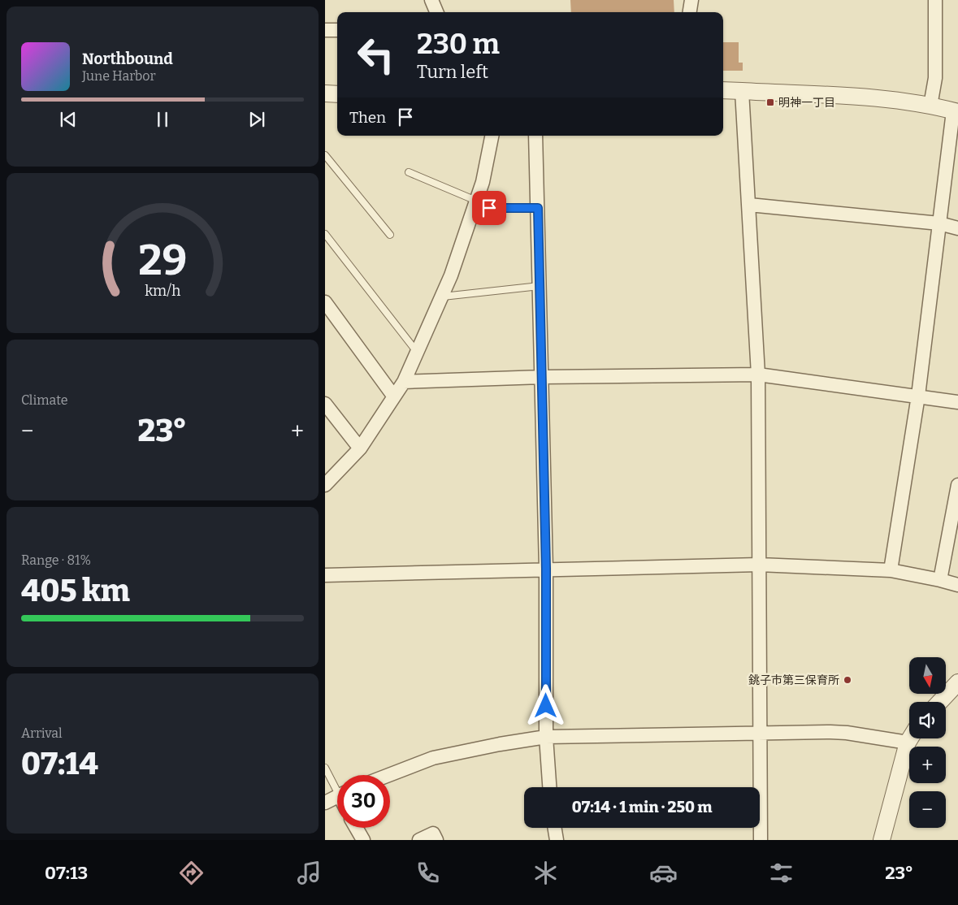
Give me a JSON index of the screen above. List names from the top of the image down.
{
  "places": {
    "transit": ["明神一丁目"],
    "other": ["銚子市第三保育所"]
  },
  "north": "bottom",
  "page": {
    "turn": ["230 m", "Turn left"],
    "song": ["Northbound", "June Harbor"],
    "then": "Then",
    "tile": [
      "Climate",
      ["Range · 81%", "405 km"],
      ["Arrival", "07:14"]
    ],
    "heat": ["−", "23°", "+"],
    "map_buttons": ["+", "−"],
    "limit": "30",
    "trip": "07:14 · 1 min · 250 m",
    "tabs": ["07:13", "23°"],
    "gauge": ["29", "km/h"]
  }
}
